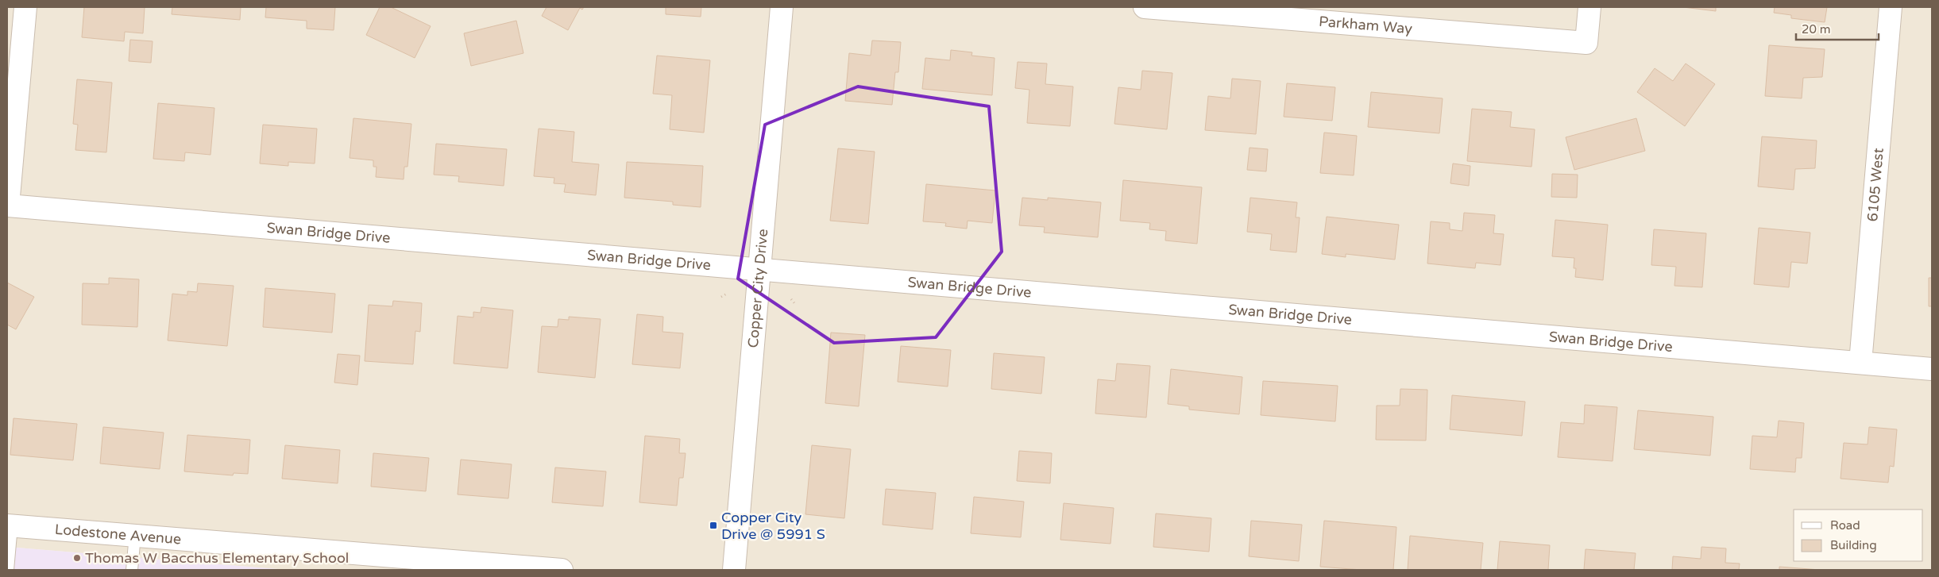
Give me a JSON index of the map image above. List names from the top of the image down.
{
  "streets": {
    "street": [
      "Parkham Way",
      "6105 West",
      "Swan Bridge Drive",
      "Copper City Drive",
      "Lodestone Avenue"
    ]
  },
  "crossings": [
    ["6105 West", "Swan Bridge Drive"],
    ["Swan Bridge Drive", "Copper City Drive"]
  ],
  "places": {
    "transit": ["Copper City Drive @ 5991 S"],
    "other": ["Thomas W Bacchus Elementary School"]
  },
  "legend": ["Road", "Building"],
  "scale_bar": "20 m"
}
